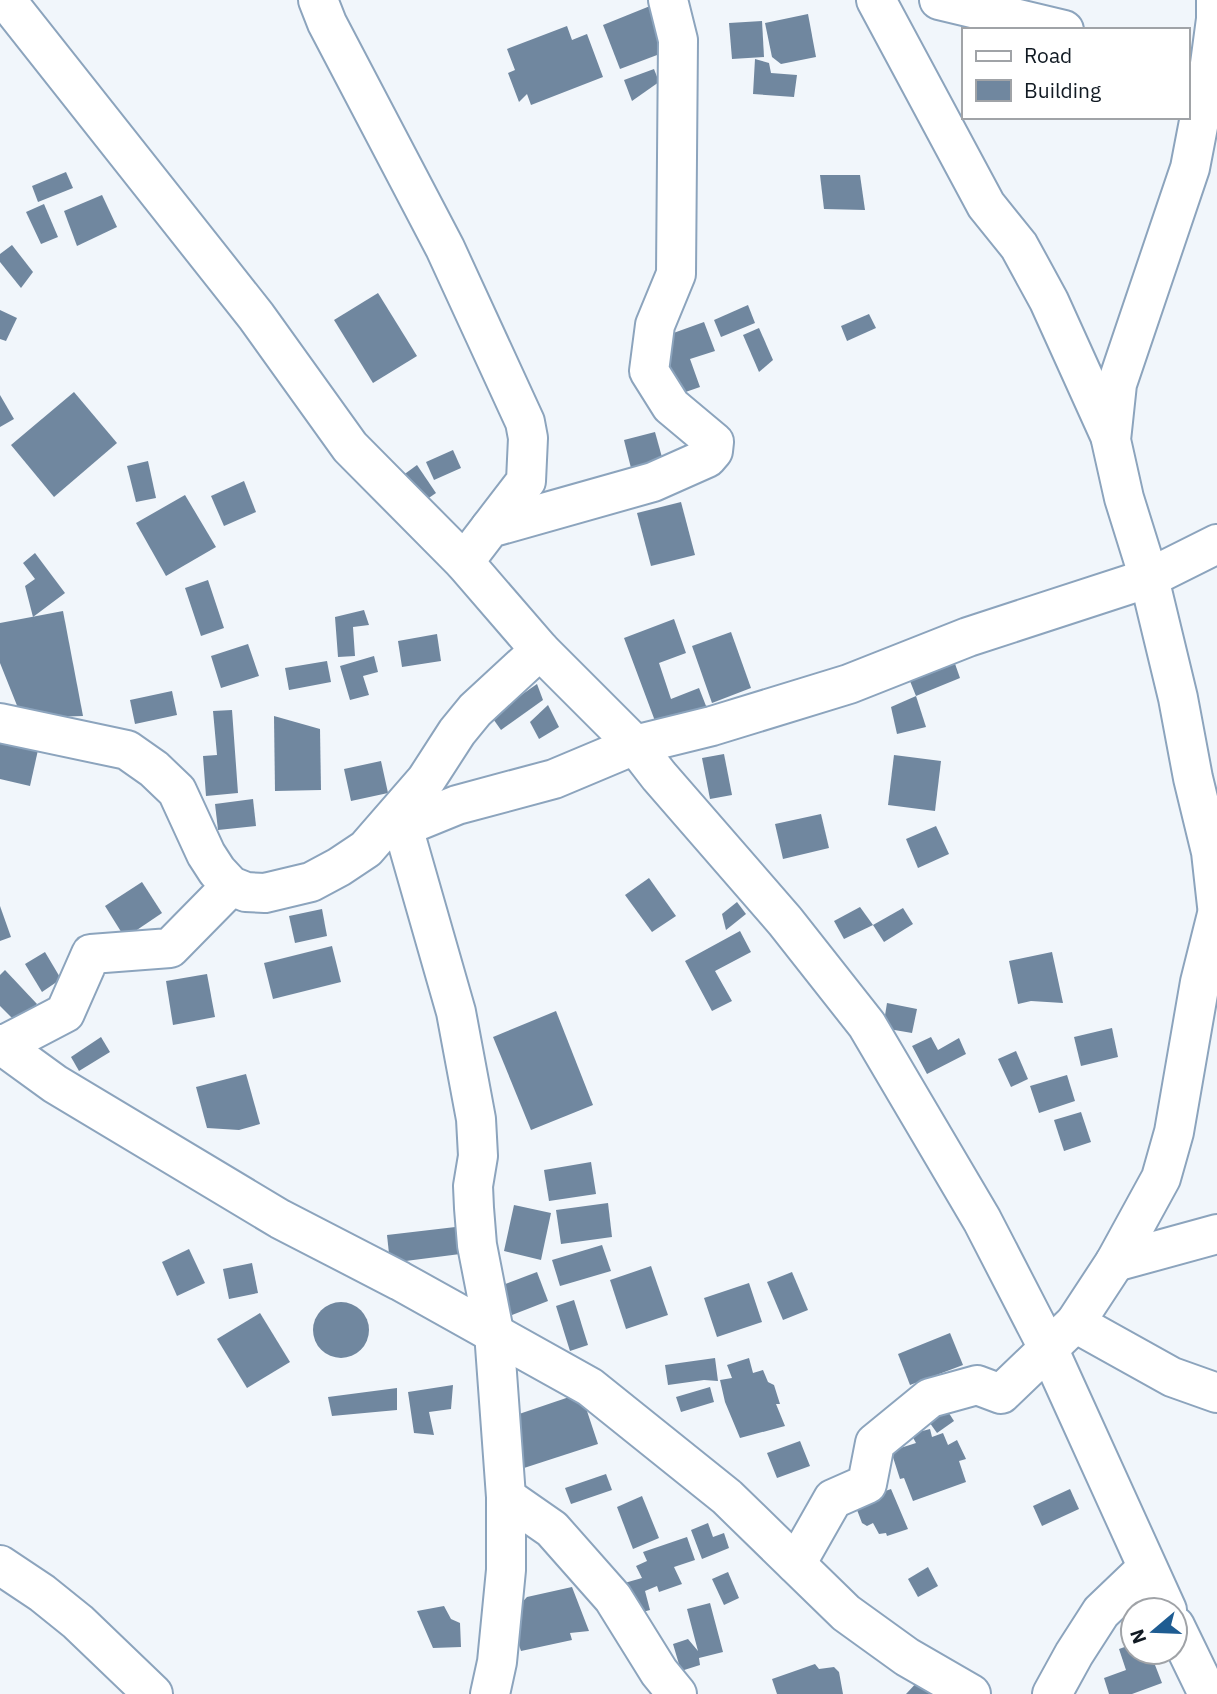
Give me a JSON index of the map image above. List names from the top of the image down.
{
  "legend": ["Road", "Building"],
  "north": "left"
}
